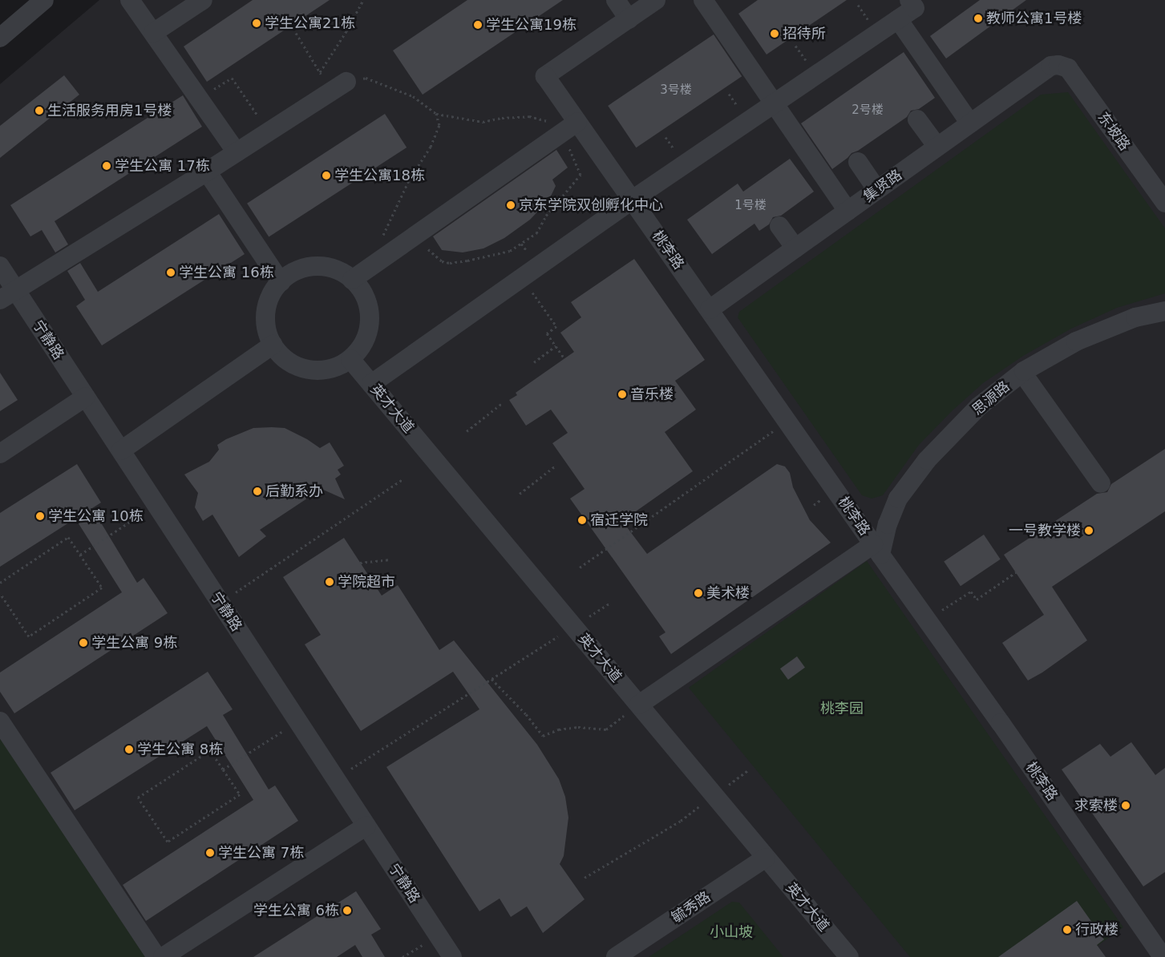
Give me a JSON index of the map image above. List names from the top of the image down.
{
  "streets": {
    "street": [
      "东坡路",
      "集贤路",
      "桃李路",
      "宁静路",
      "思源路",
      "英才大道",
      "毓秀路"
    ]
  },
  "crossings": [
    ["东坡路", "集贤路"],
    ["集贤路", "桃李路"],
    ["桃李路", "思源路"],
    ["英才大道", "毓秀路"]
  ],
  "parks": ["桃李园", "小山坡"],
  "places": [
    "教师公寓1号楼",
    "学生公寓21栋",
    "学生公寓19栋",
    "招待所",
    "生活服务用房1号楼",
    "学生公寓 17栋",
    "学生公寓18栋",
    "京东学院双创孵化中心",
    "学生公寓 16栋",
    "音乐楼",
    "后勤系办",
    "学生公寓 10栋",
    "宿迁学院",
    "一号教学楼",
    "学院超市",
    "美术楼",
    "学生公寓 9栋",
    "学生公寓 8栋",
    "求索楼",
    "学生公寓 7栋",
    "学生公寓 6栋",
    "行政楼"
  ],
  "house_numbers": ["3号楼", "2号楼", "1号楼"]
}
